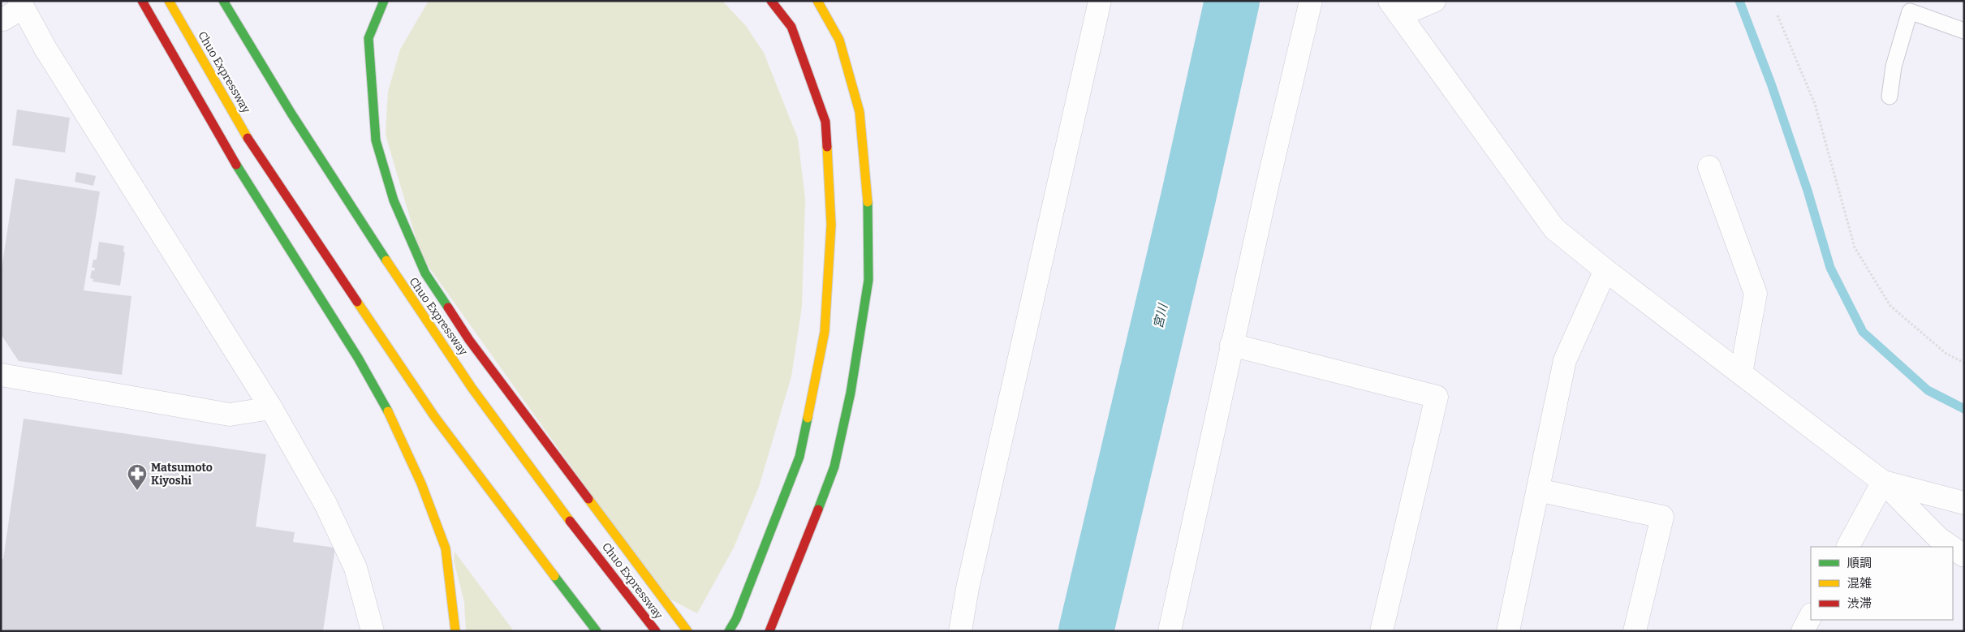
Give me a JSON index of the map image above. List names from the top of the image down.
{
  "streets": {
    "highway": ["Chuo Expressway"]
  },
  "water": ["宮川"],
  "places": {
    "pharmacy": ["Matsumoto Kiyoshi"]
  },
  "legend": ["順調", "混雑", "渋滞"]
}
